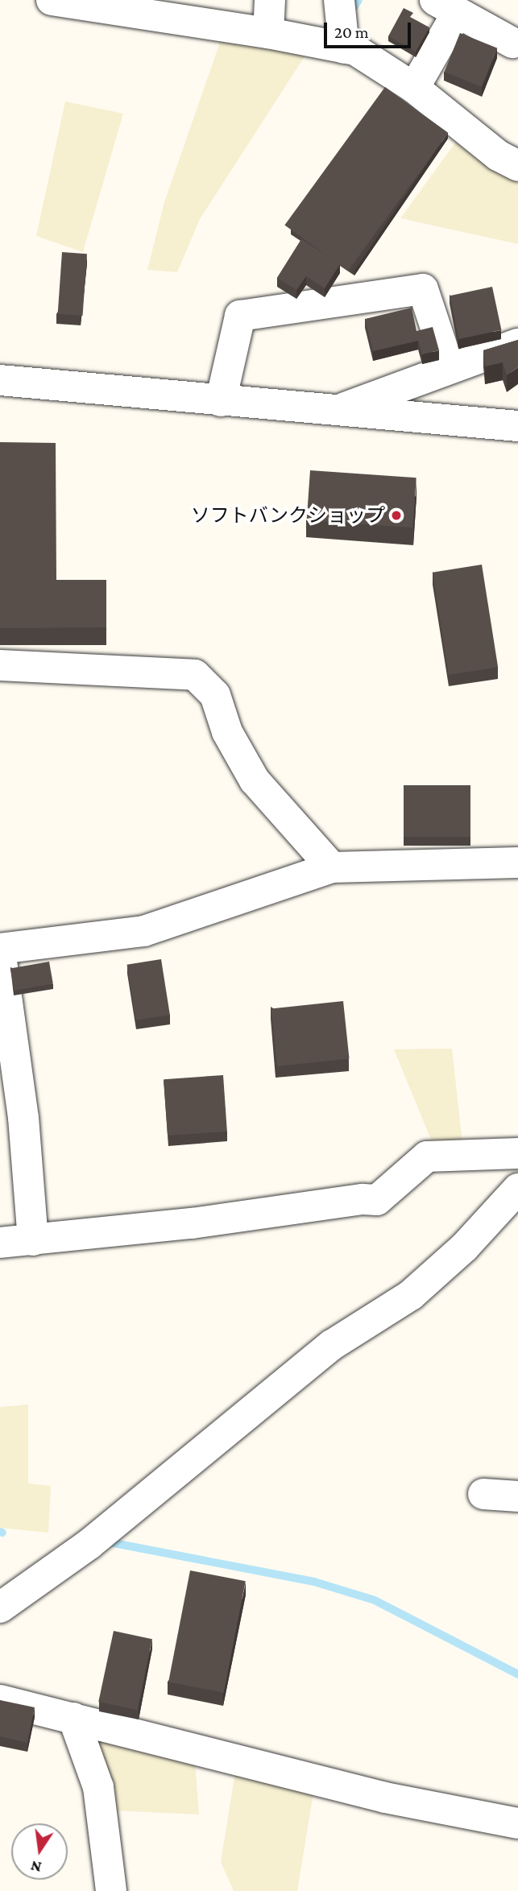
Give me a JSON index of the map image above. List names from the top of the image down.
{
  "places": ["ソフトバンクショップ"],
  "scale_bar": "20 m",
  "north": "bottom"
}
